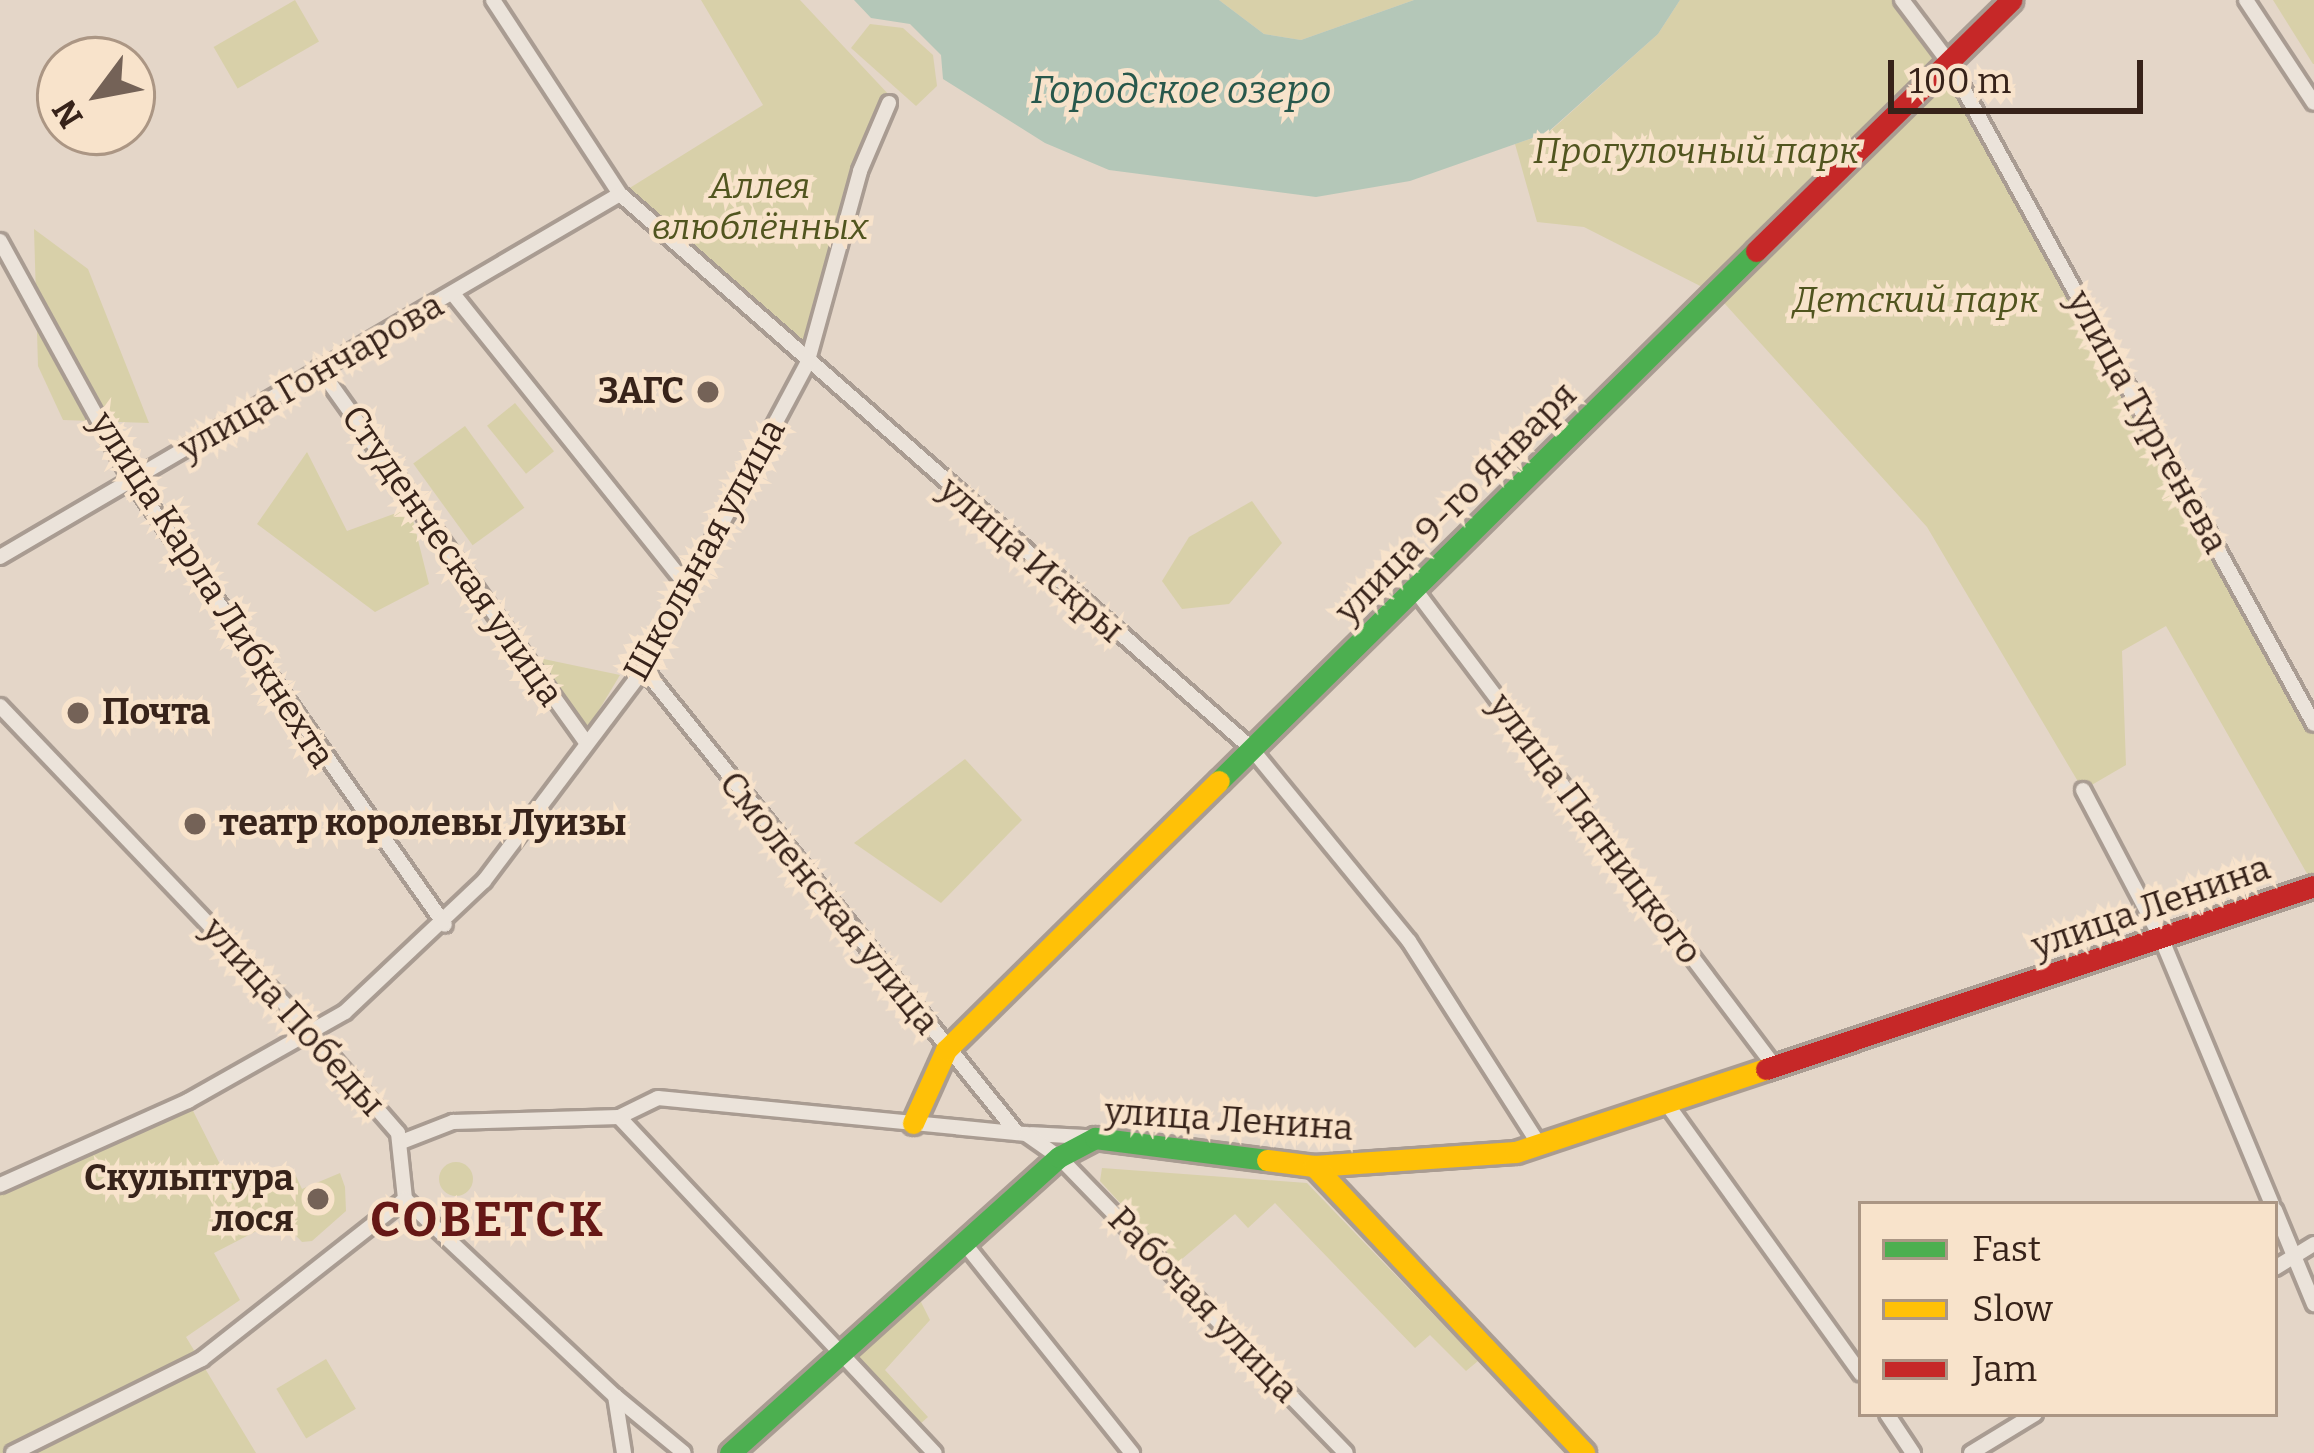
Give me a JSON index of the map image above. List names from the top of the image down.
{
  "streets": {
    "street": [
      "улица Гончарова",
      "улица Тургенева",
      "улица 9-го Января",
      "Школьная улица",
      "Студенческая улица",
      "улица Искры",
      "улица Карла Либкнехта",
      "улица Пятницкого",
      "Смоленская улица",
      "улица Ленина",
      "улица Победы",
      "Рабочая улица"
    ]
  },
  "crossings": [
    ["улица Гончарова", "Студенческая улица"],
    ["улица Гончарова", "улица Искры"],
    ["улица Гончарова", "улица Карла Либкнехта"],
    ["улица Тургенева", "улица 9-го Января"],
    ["улица 9-го Января", "улица Искры"],
    ["улица 9-го Января", "улица Пятницкого"],
    ["улица 9-го Января", "Смоленская улица"],
    ["Школьная улица", "Студенческая улица"],
    ["Школьная улица", "улица Искры"],
    ["Школьная улица", "улица Карла Либкнехта"],
    ["Школьная улица", "Смоленская улица"],
    ["Школьная улица", "улица Победы"],
    ["улица Искры", "улица Ленина"],
    ["улица Пятницкого", "улица Ленина"],
    ["Смоленская улица", "улица Ленина"],
    ["улица Ленина", "улица Победы"],
    ["улица Ленина", "Рабочая улица"]
  ],
  "districts": ["СОВЕТСК"],
  "water": ["Городское озеро"],
  "parks": ["Прогулочный парк", "Аллея влюблённых", "Детский парк"],
  "places": [
    "ЗАГС",
    "Почта",
    "театр королевы Луизы",
    "Скульптура лося"
  ],
  "legend": ["Fast", "Slow", "Jam"],
  "scale_bar": "100 m",
  "north": "bottom left"
}
